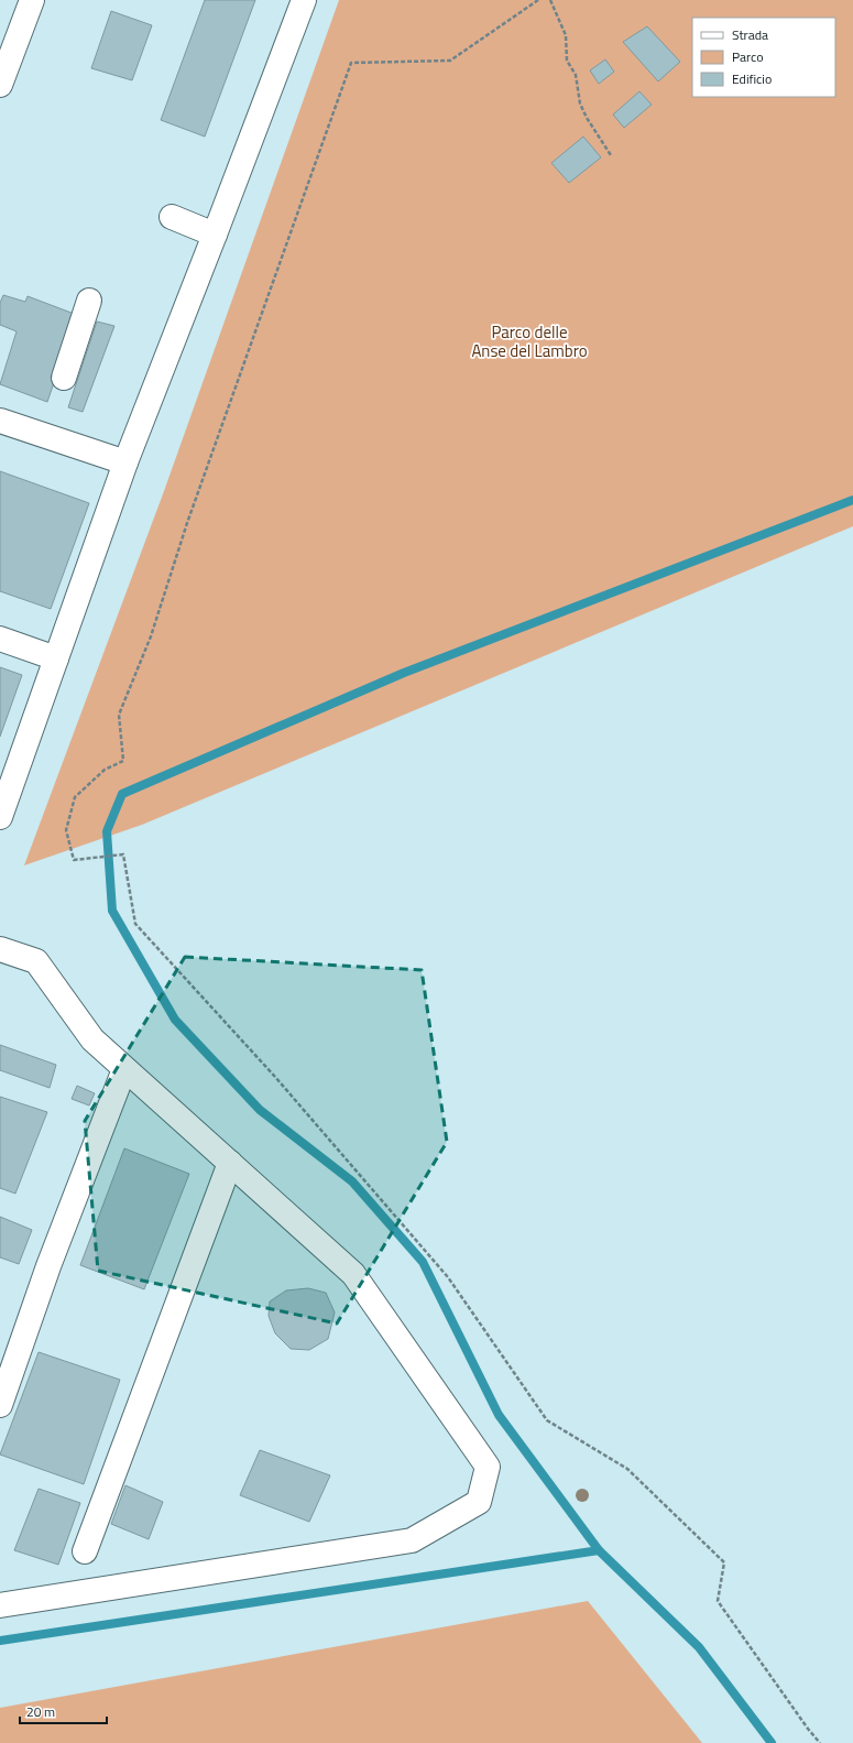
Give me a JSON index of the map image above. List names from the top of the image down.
{
  "parks": ["Parco delle Anse del Lambro"],
  "legend": ["Strada", "Parco", "Edificio"],
  "scale_bar": "20 m"
}
